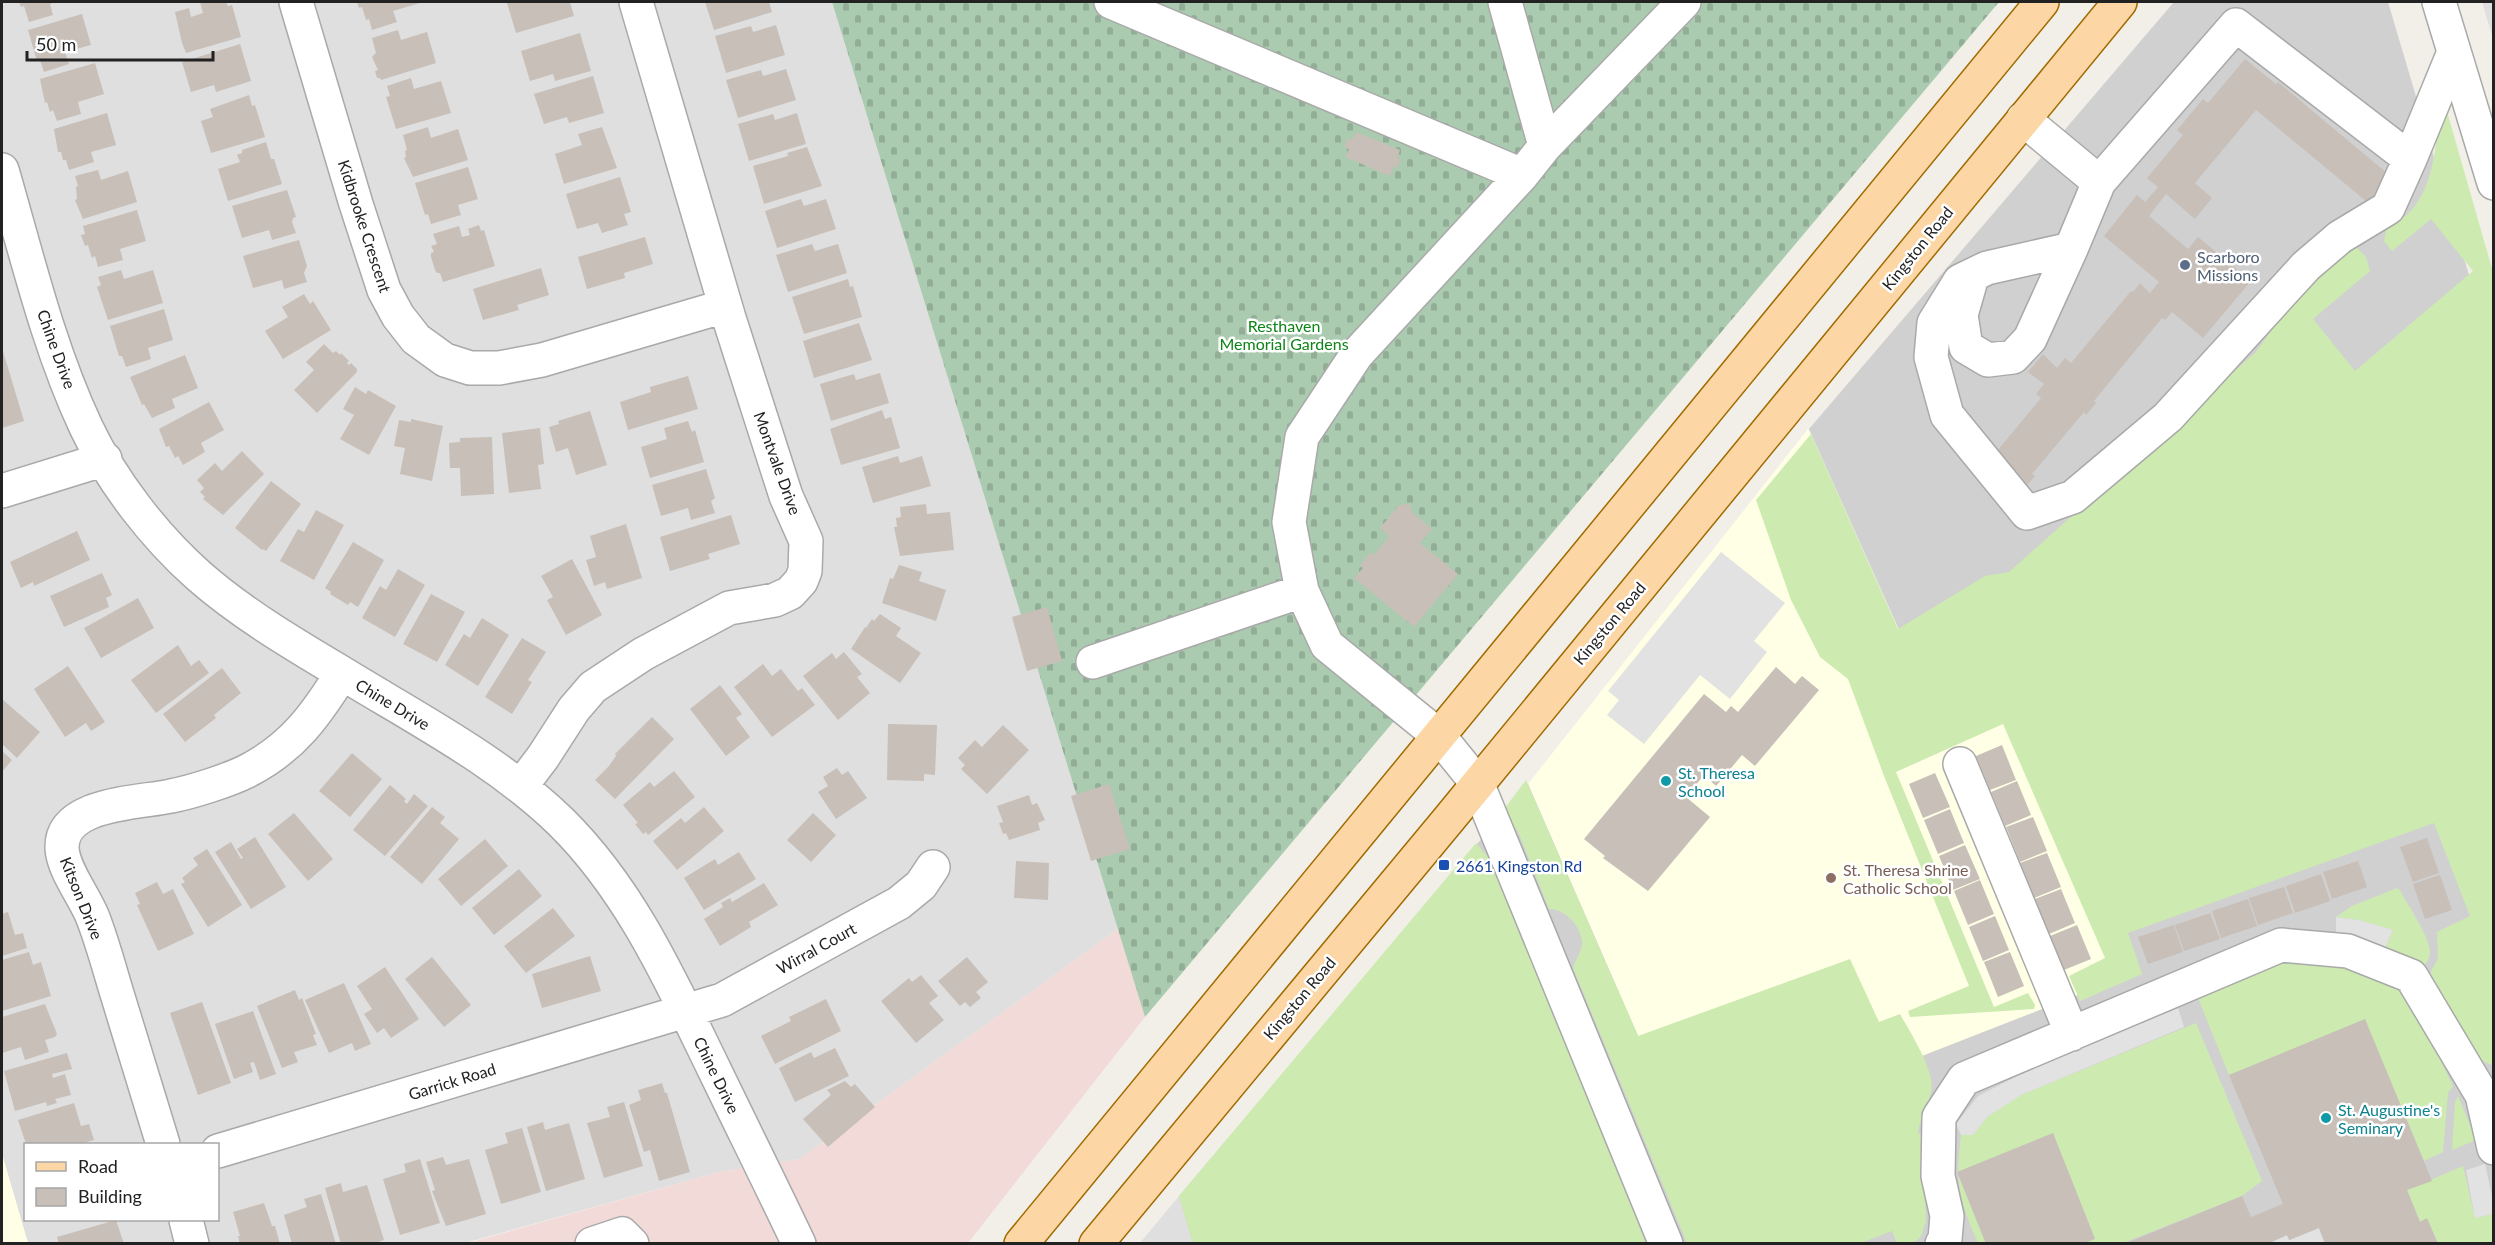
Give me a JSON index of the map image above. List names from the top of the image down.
{
  "streets": {
    "main road": ["Kingston Road"],
    "street": [
      "Kidbrooke Crescent",
      "Chine Drive",
      "Montvale Drive",
      "Kitson Drive",
      "Wirral Court",
      "Garrick Road"
    ]
  },
  "crossings": [
    ["Kidbrooke Crescent", "Montvale Drive"],
    ["Chine Drive", "Montvale Drive"],
    ["Chine Drive", "Kitson Drive"],
    ["Chine Drive", "Wirral Court"],
    ["Chine Drive", "Garrick Road"],
    ["Wirral Court", "Garrick Road"]
  ],
  "parks": ["Resthaven Memorial Gardens"],
  "places": {
    "other": [
      "Scarboro Missions",
      "St. Theresa School",
      "St. Theresa Shrine Catholic School",
      "St. Augustine's Seminary"
    ],
    "transit": ["2661 Kingston Rd"]
  },
  "legend": ["Road", "Building"],
  "scale_bar": "50 m"
}
